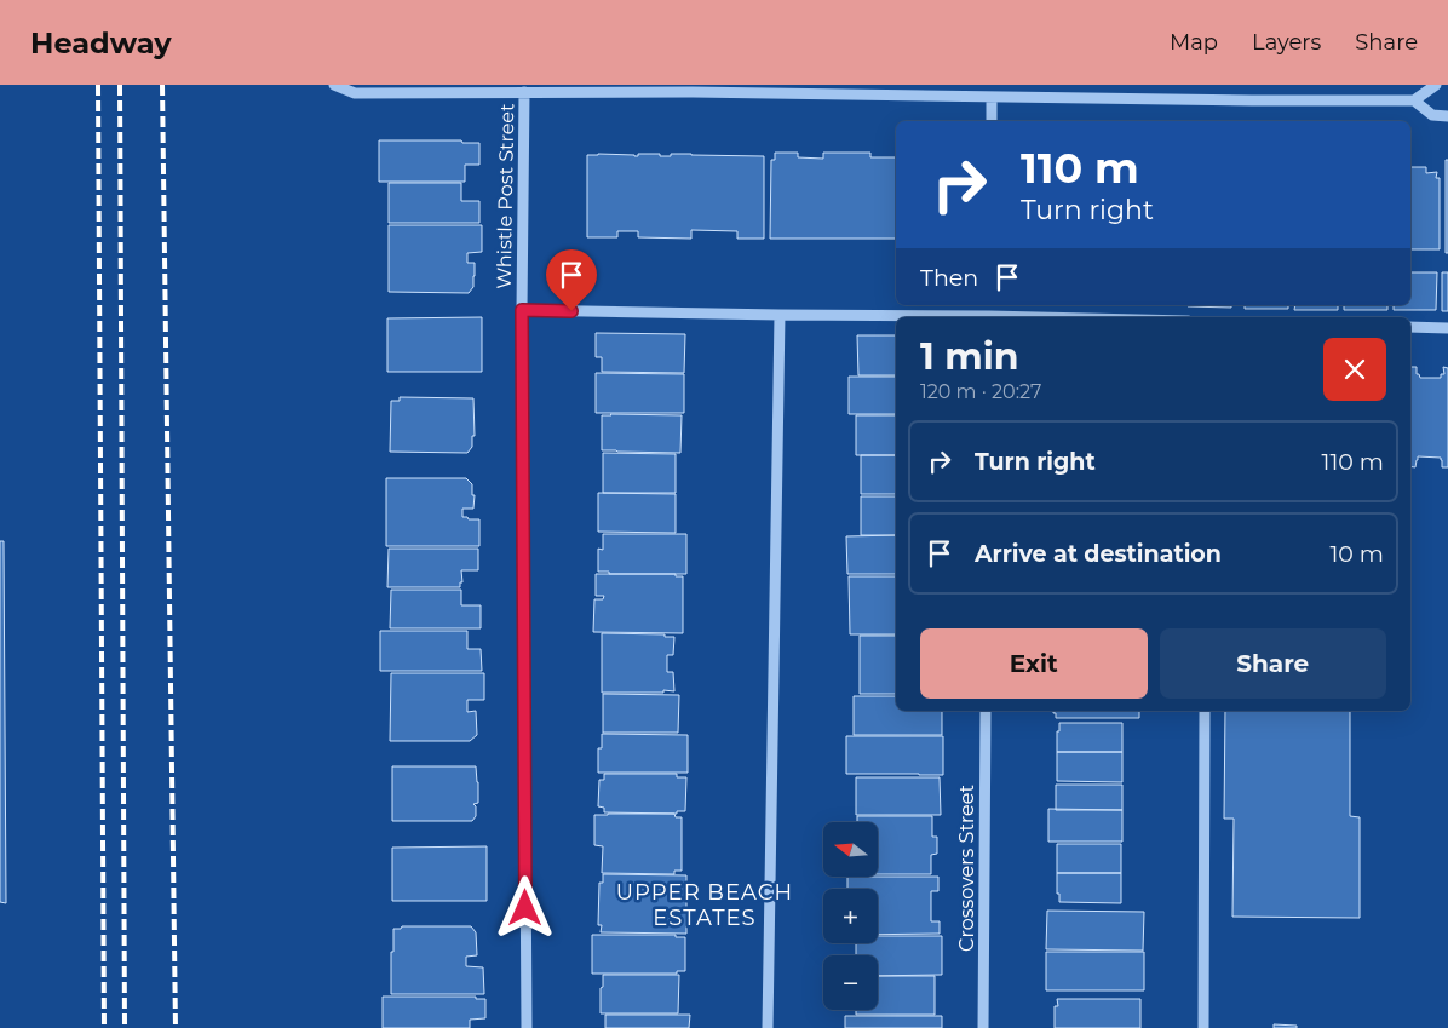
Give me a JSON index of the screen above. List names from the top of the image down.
{
  "streets": {
    "street": ["Whistle Post Street", "Crossovers Street"]
  },
  "districts": ["UPPER BEACH ESTATES"],
  "north": "left",
  "page": {
    "header": "Headway",
    "nav": ["Map", "Layers", "Share"],
    "turn": ["110 m", "Turn right"],
    "then": "Then",
    "heading": ["1 min", "120 m · 20:27"],
    "list": [
      {
        "name": "Turn right",
        "value": "110 m"
      },
      {
        "name": "Arrive at destination",
        "value": "10 m"
      }
    ],
    "buttons": ["Exit", "Share"],
    "map_buttons": ["+", "−"]
  }
}
